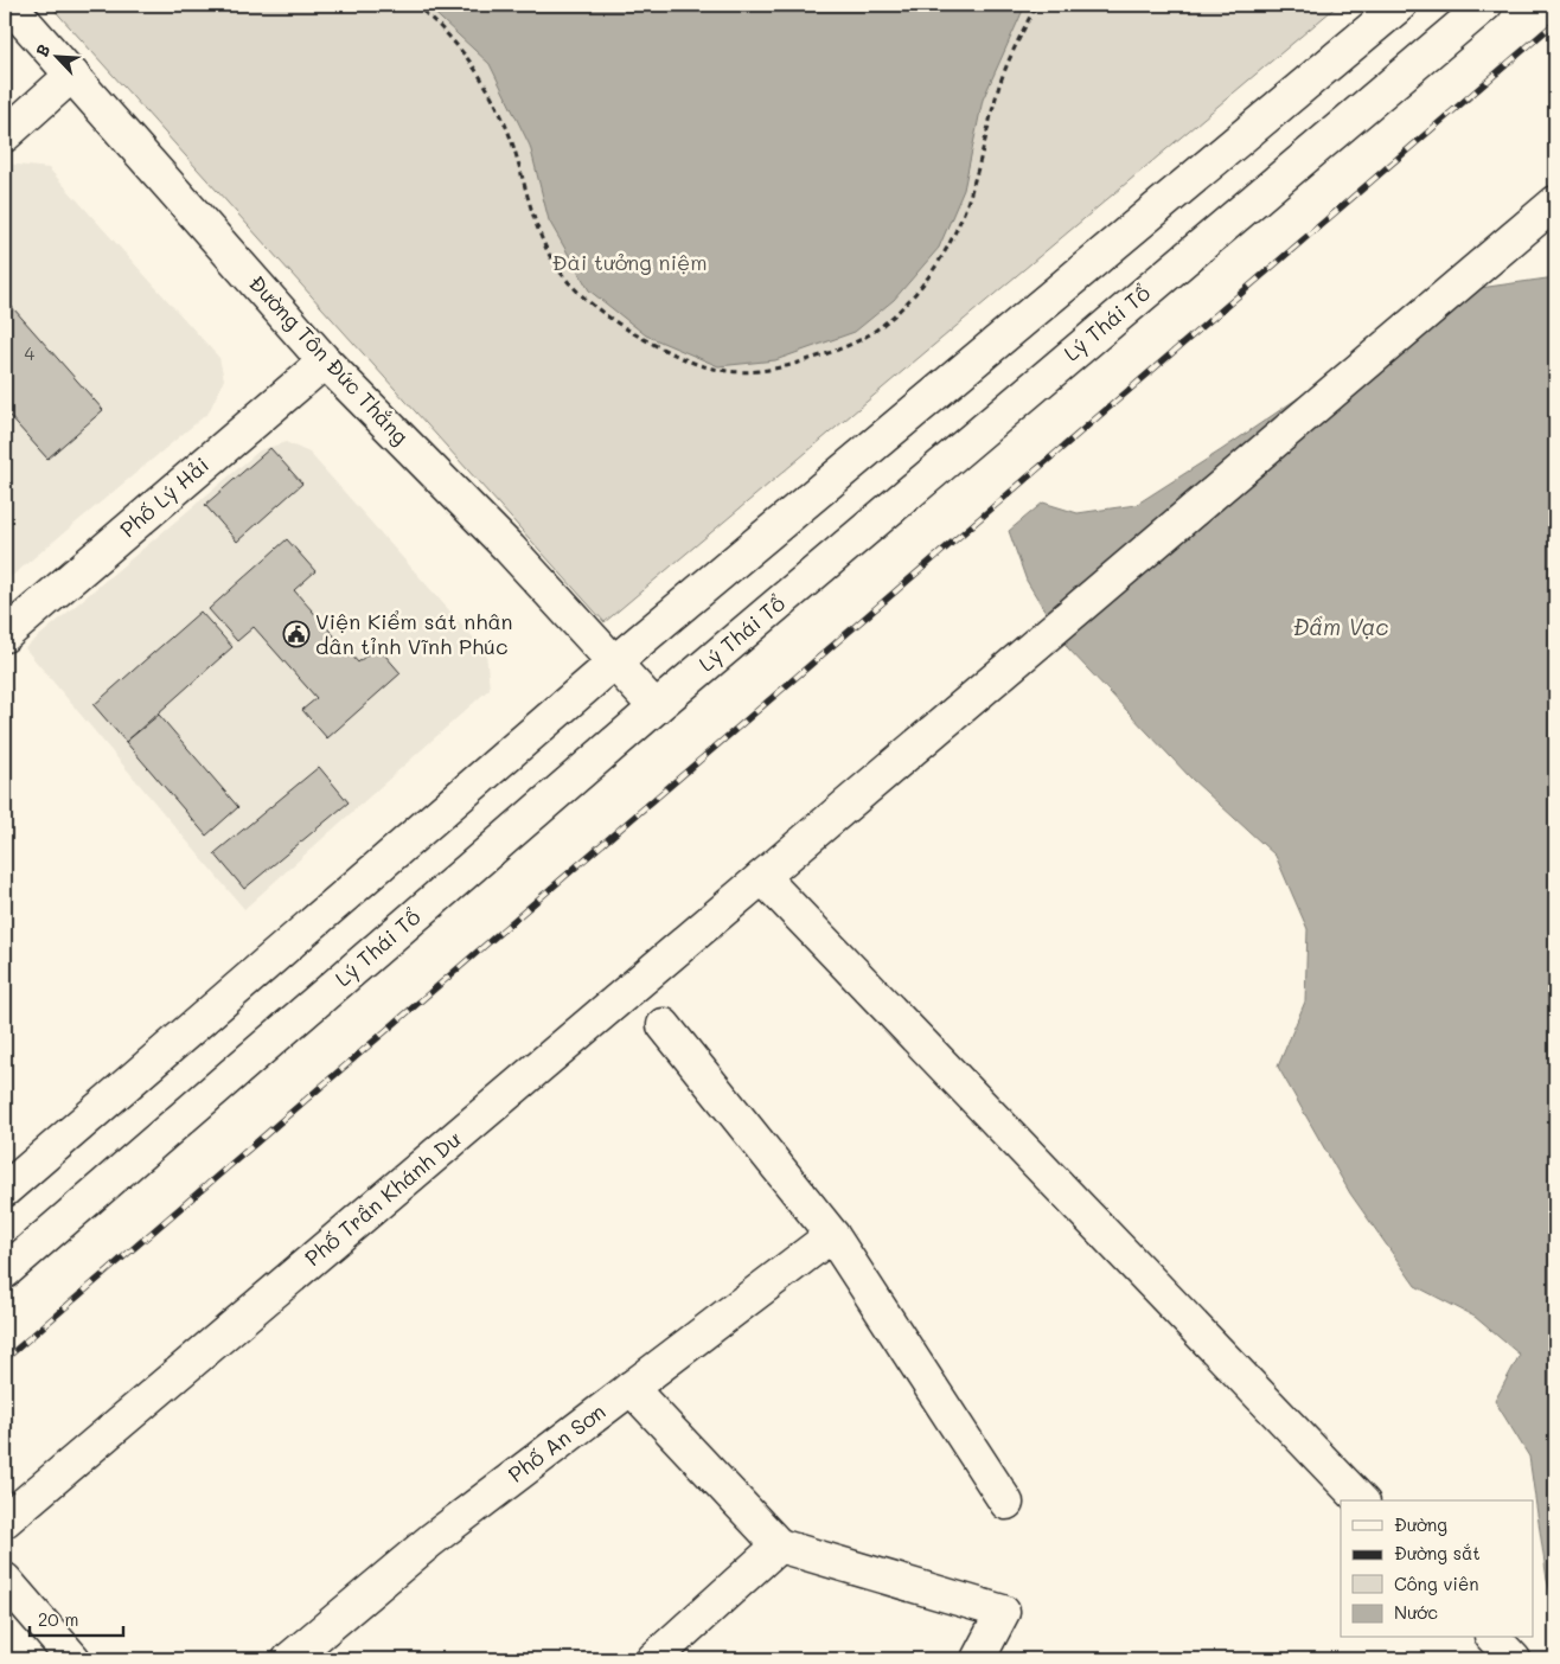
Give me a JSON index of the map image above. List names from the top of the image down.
{
  "streets": {
    "street": [
      "Lý Thái Tổ",
      "Đường Tôn Đức Thắng",
      "Phố Lý Hải",
      "Phố Trần Khánh Dư",
      "Phố An Sơn"
    ]
  },
  "crossings": [
    ["Lý Thái Tổ", "Đường Tôn Đức Thắng"],
    ["Đường Tôn Đức Thắng", "Phố Lý Hải"]
  ],
  "water": ["Đầm Vạc"],
  "parks": ["Đài tưởng niệm"],
  "places": {
    "public building": ["Viện Kiểm sát nhân dân tỉnh Vĩnh Phúc"]
  },
  "house_numbers": ["4"],
  "legend": [
    "Đường",
    "Đường sắt",
    "Công viên",
    "Nước"
  ],
  "scale_bar": "20 m",
  "north": "top left"
}
